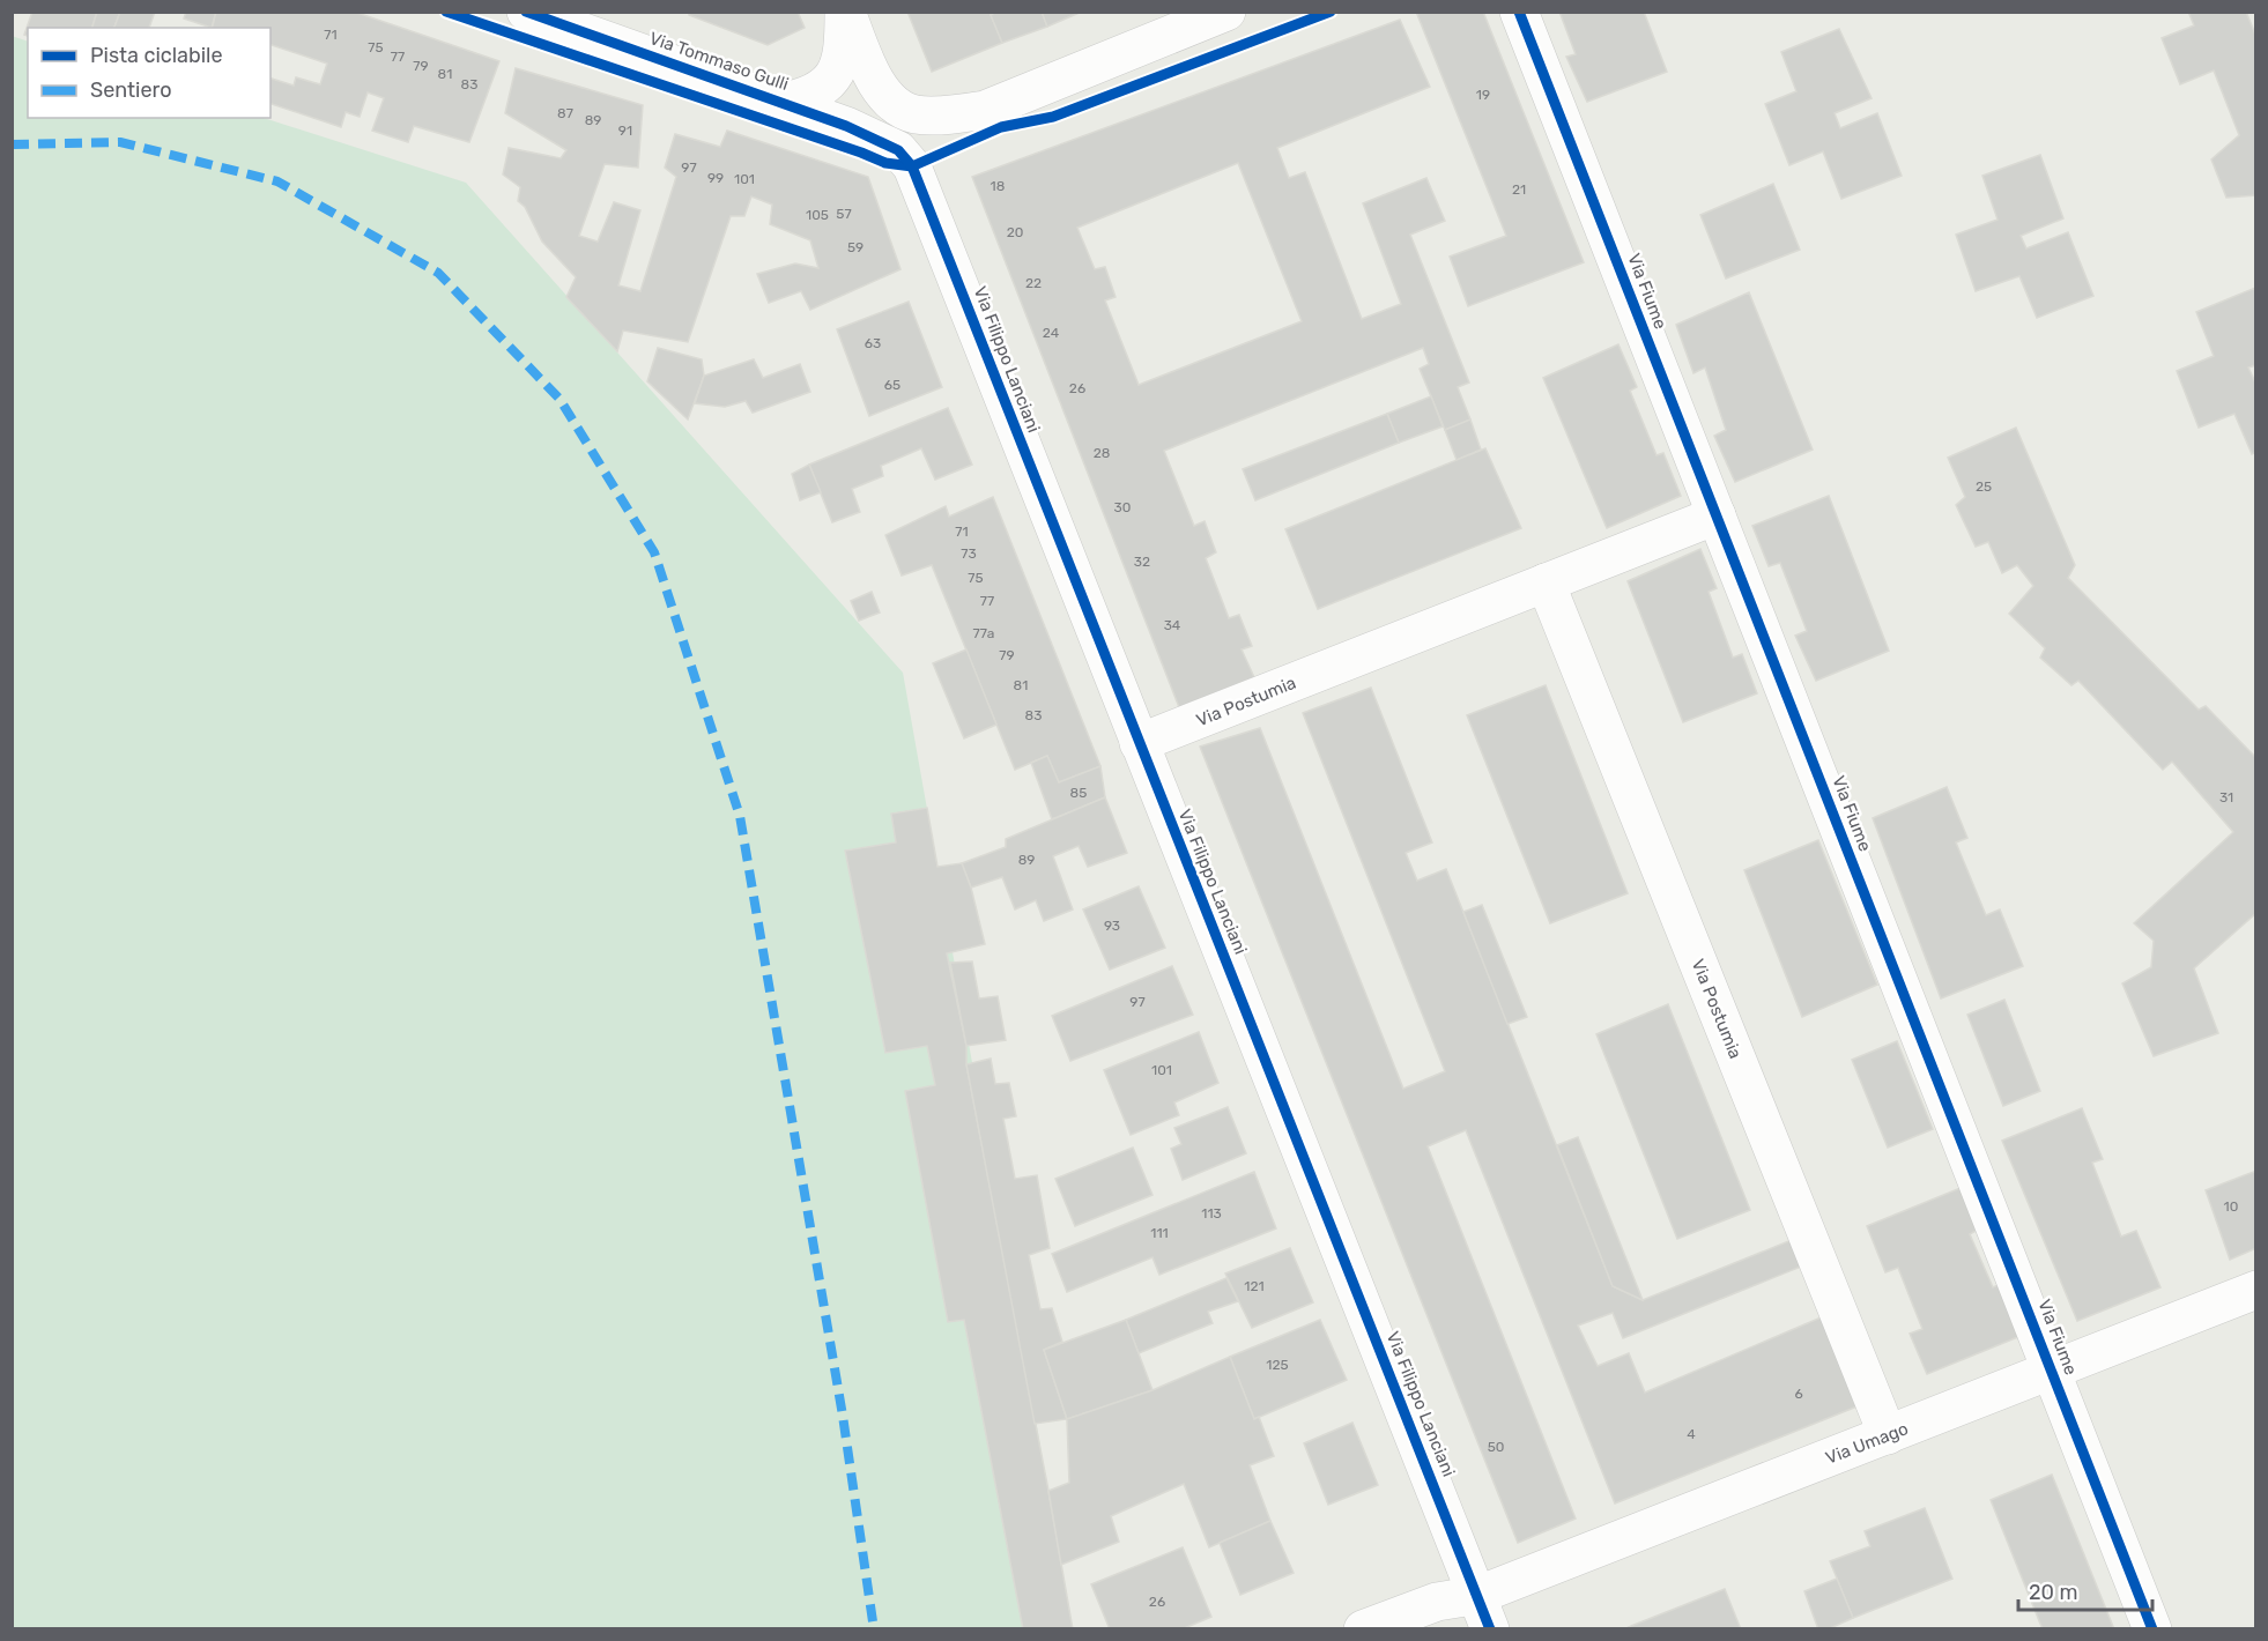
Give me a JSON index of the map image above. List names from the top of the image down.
{
  "streets": {
    "street": [
      "Via Tommaso Gulli",
      "Via Fiume",
      "Via Filippo Lanciani",
      "Via Postumia",
      "Via Umago"
    ]
  },
  "crossings": [
    ["Via Tommaso Gulli", "Via Filippo Lanciani"],
    ["Via Fiume", "Via Postumia"],
    ["Via Fiume", "Via Umago"],
    ["Via Filippo Lanciani", "Via Postumia"],
    ["Via Filippo Lanciani", "Via Umago"],
    ["Via Postumia", "Via Umago"]
  ],
  "house_numbers": [
    "71",
    "75",
    "77",
    "79",
    "81",
    "83",
    "19",
    "87",
    "89",
    "91",
    "97",
    "99",
    "101",
    "18",
    "21",
    "57",
    "105",
    "20",
    "59",
    "22",
    "24",
    "63",
    "65",
    "26",
    "28",
    "25",
    "30",
    "71",
    "73",
    "32",
    "75",
    "77",
    "34",
    "77a",
    "79",
    "81",
    "83",
    "85",
    "31",
    "89",
    "93",
    "97",
    "101",
    "10",
    "113",
    "111",
    "121",
    "125",
    "6",
    "4",
    "50",
    "26"
  ],
  "legend": ["Pista ciclabile", "Sentiero"],
  "scale_bar": "20 m"
}
